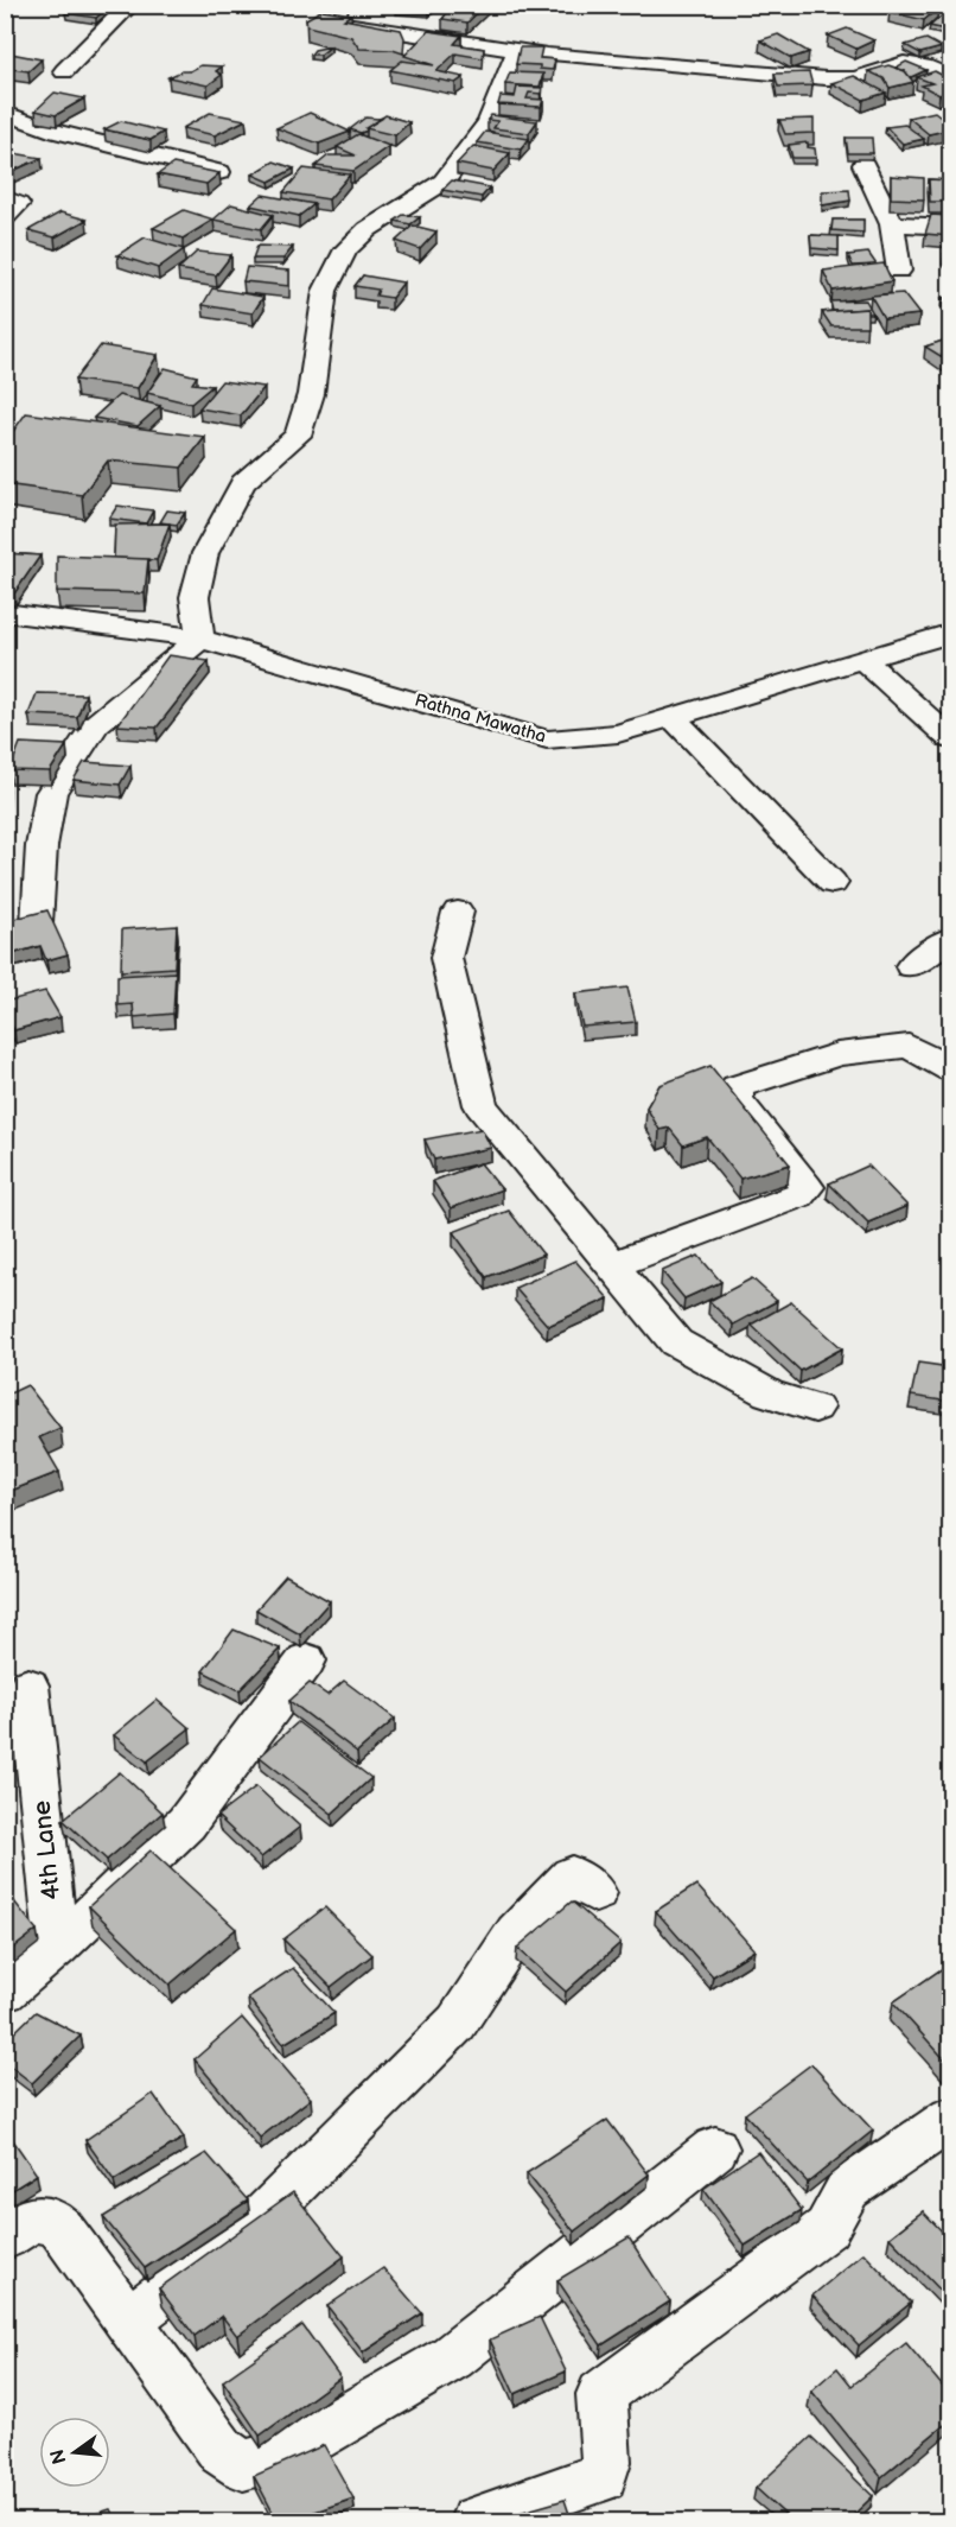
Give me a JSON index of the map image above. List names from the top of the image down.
{
  "streets": {
    "street": ["Rathna Mawatha", "4th Lane"]
  },
  "north": "left"
}
